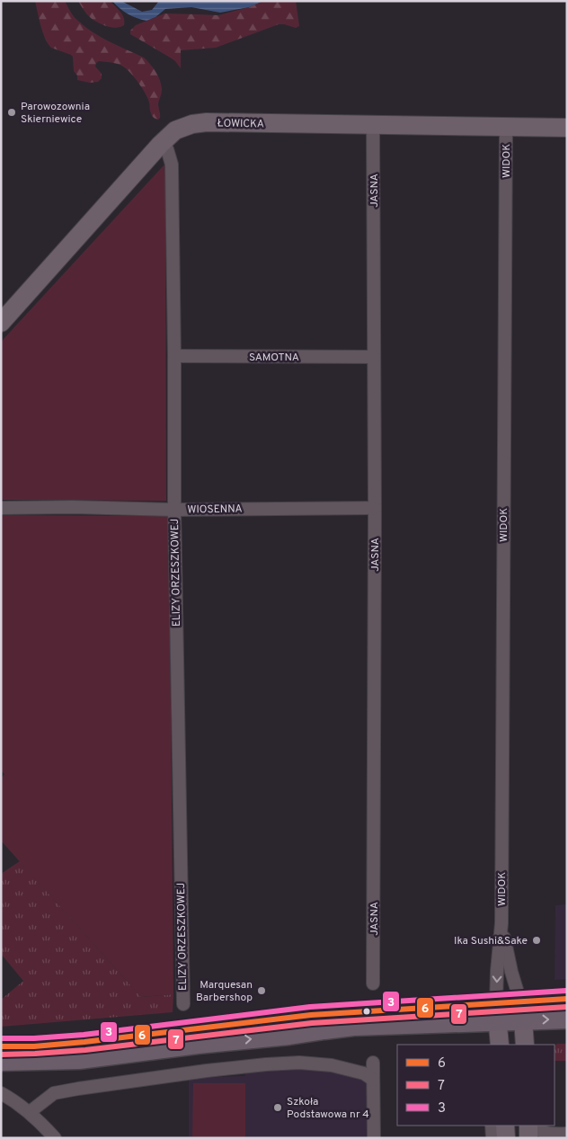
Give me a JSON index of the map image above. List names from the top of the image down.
{
  "streets": {
    "street": [
      "ŁOWICKA",
      "WIDOK",
      "JASNA",
      "SAMOTNA",
      "WIOSENNA",
      "ELIZY ORZESZKOWEJ"
    ]
  },
  "crossings": [
    ["ŁOWICKA", "WIDOK"],
    ["ŁOWICKA", "JASNA"],
    ["ŁOWICKA", "ELIZY ORZESZKOWEJ"],
    ["JASNA", "SAMOTNA"],
    ["JASNA", "WIOSENNA"],
    ["SAMOTNA", "ELIZY ORZESZKOWEJ"],
    ["WIOSENNA", "ELIZY ORZESZKOWEJ"]
  ],
  "places": [
    "Parowozownia Skierniewice",
    "Ika Sushi&Sake",
    "Marquesan Barbershop",
    "Szkoła Podstawowa nr 4"
  ],
  "lines": ["transit line 3", "transit line 6", "transit line 7"],
  "legend": ["6", "7", "3"]
}
